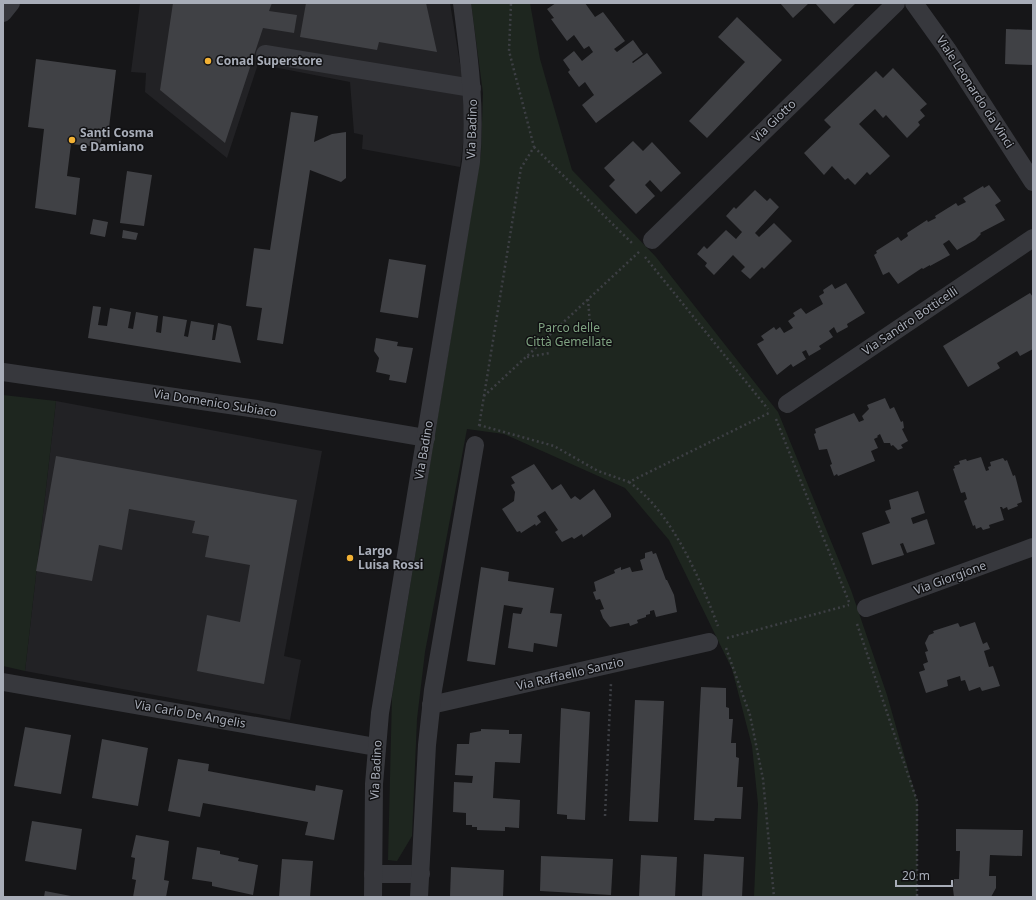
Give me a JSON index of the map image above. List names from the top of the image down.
{
  "streets": {
    "street": [
      "Viale Leonardo da Vinci",
      "Via Giotto",
      "Via Badino",
      "Via Sandro Botticelli",
      "Via Domenico Subiaco",
      "Via Giorgione",
      "Via Raffaello Sanzio",
      "Via Carlo De Angelis"
    ]
  },
  "crossings": [
    ["Via Badino", "Via Domenico Subiaco"],
    ["Via Badino", "Via Carlo De Angelis"]
  ],
  "parks": ["Parco delle Città Gemellate"],
  "places": ["Conad Superstore", "Santi Cosma e Damiano", "Largo Luisa Rossi"],
  "scale_bar": "20 m"
}
